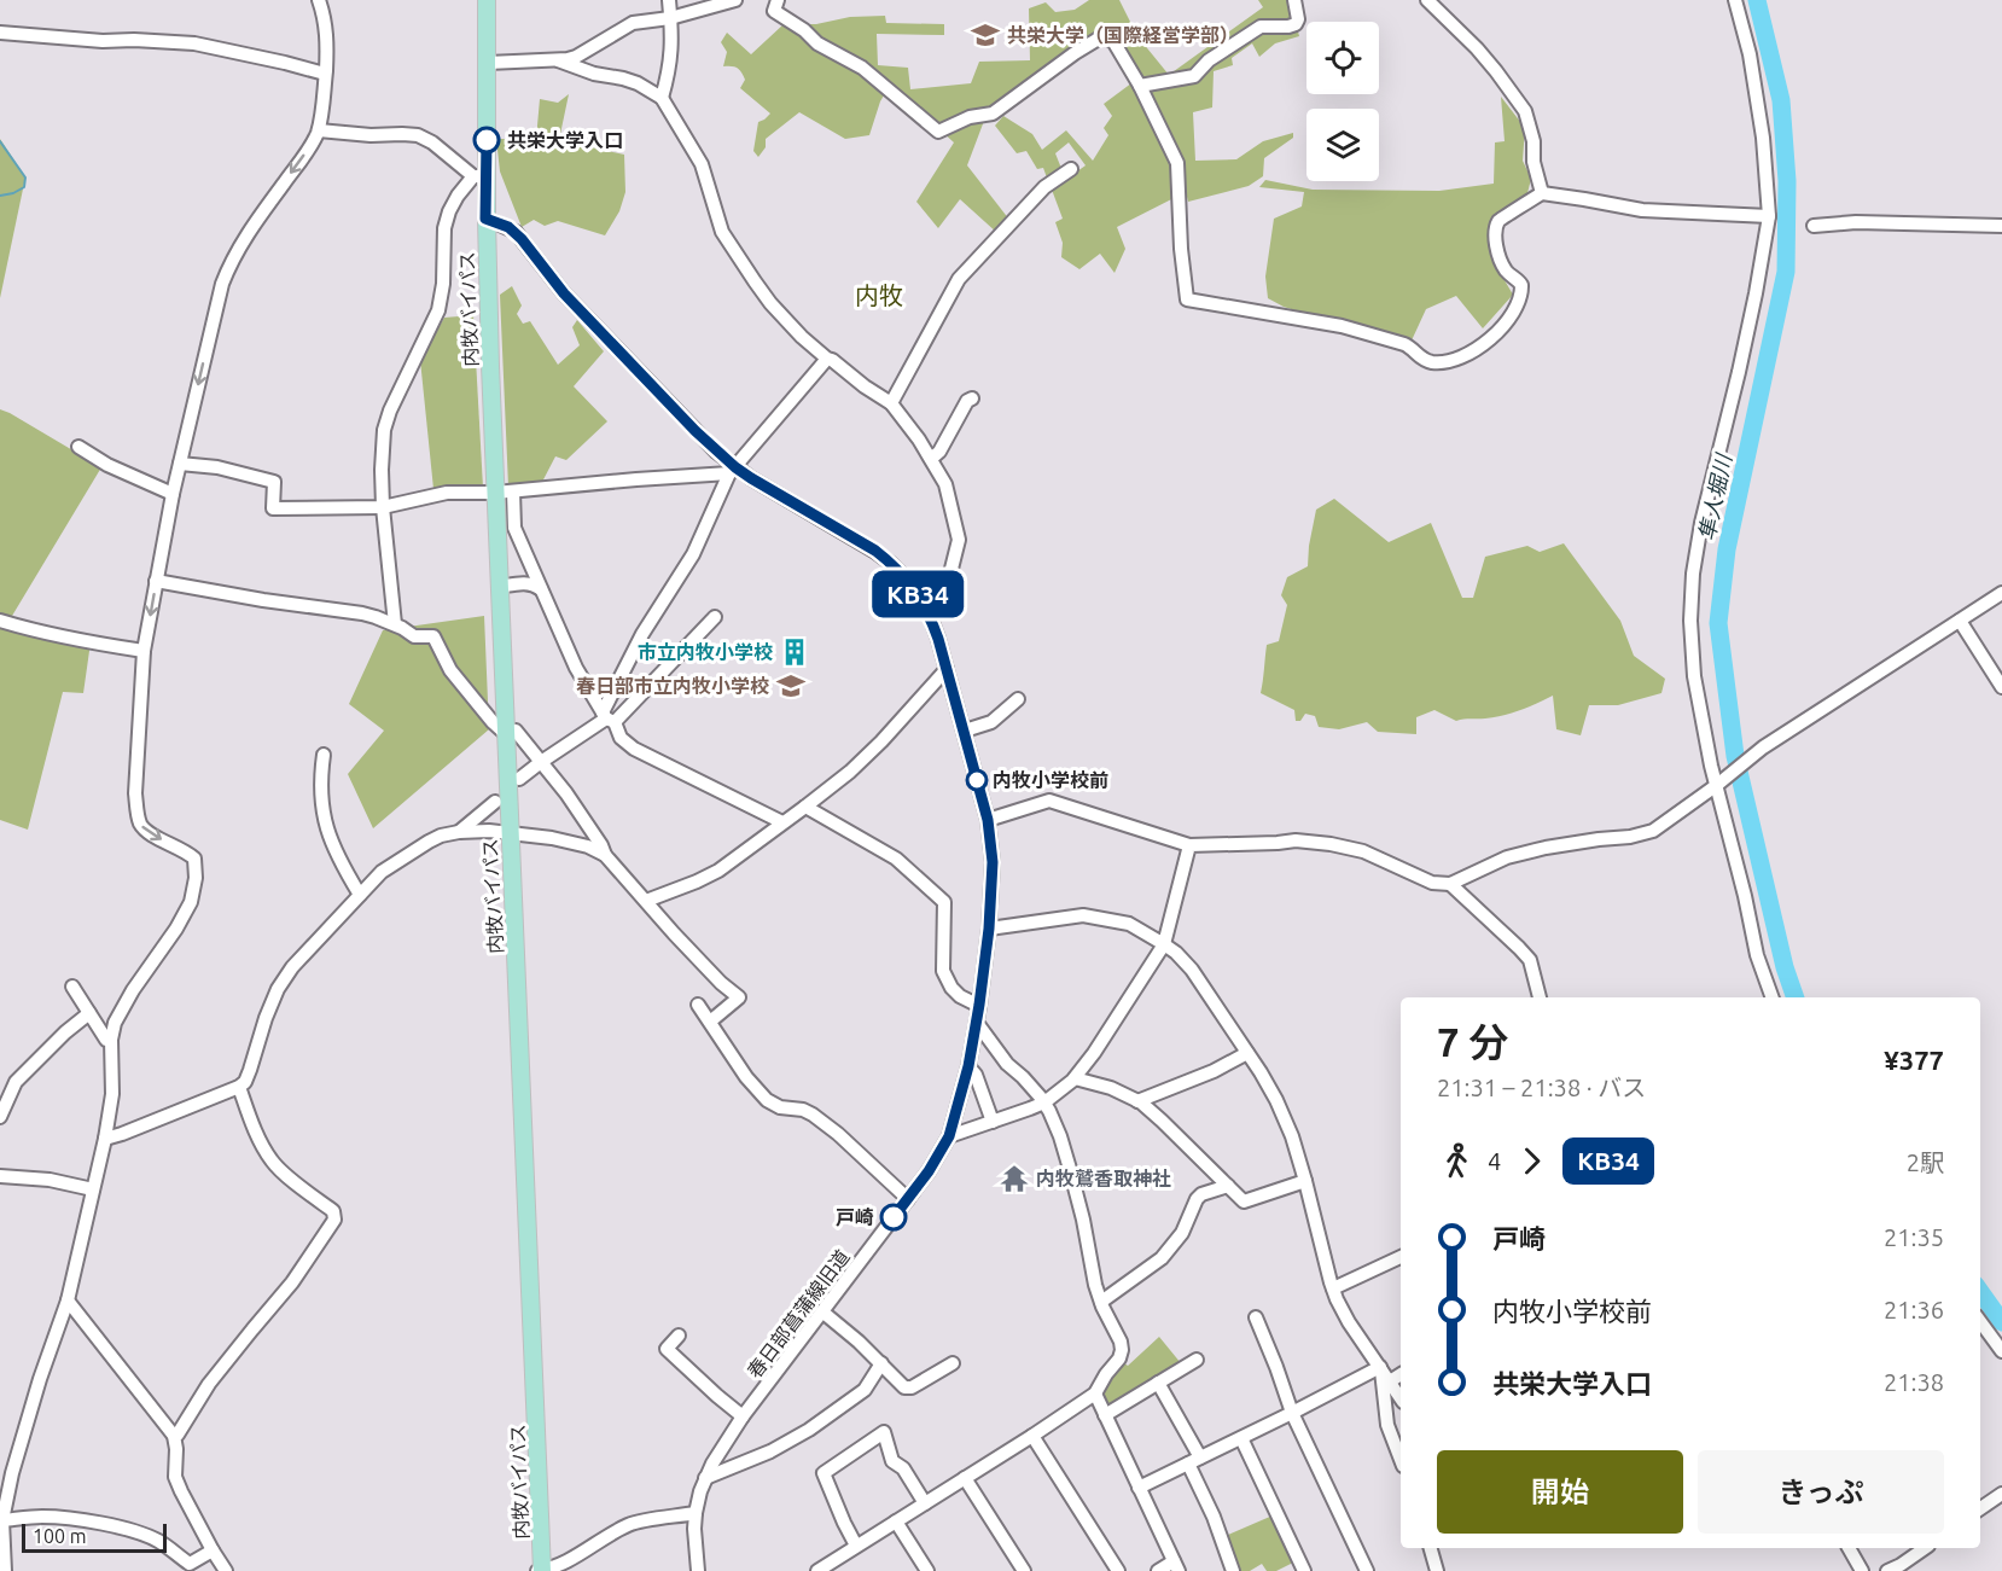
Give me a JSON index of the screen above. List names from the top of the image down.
{
  "streets": {
    "main road": ["内牧バイパス"],
    "street": ["春日部菖蒲線旧道"]
  },
  "crossings": [
    ["内牧バイパス", "春日部菖蒲線旧道"]
  ],
  "districts": ["内牧"],
  "water": ["隼人堀川"],
  "places": {
    "school or university": ["共栄大学（国際経営学部）", "春日部市立内牧小学校"],
    "other": ["共栄大学入口", "内牧小学校前", "戸崎"],
    "building": ["市立内牧小学校"],
    "temple": ["内牧鷲香取神社"]
  },
  "lines": ["bus line KB34"],
  "scale_bar": "100 m",
  "page": {
    "on_map": "KB34",
    "heading": ["7 分", "21:31 – 21:38 · バス", "¥377"],
    "legs": ["4", "KB34", "2駅"],
    "list": [
      {
        "name": "戸崎",
        "value": "21:35"
      },
      {
        "name": "内牧小学校前",
        "value": "21:36"
      },
      {
        "name": "共栄大学入口",
        "value": "21:38"
      }
    ],
    "buttons": ["開始", "きっぷ"],
    "scale": "100 m"
  }
}
